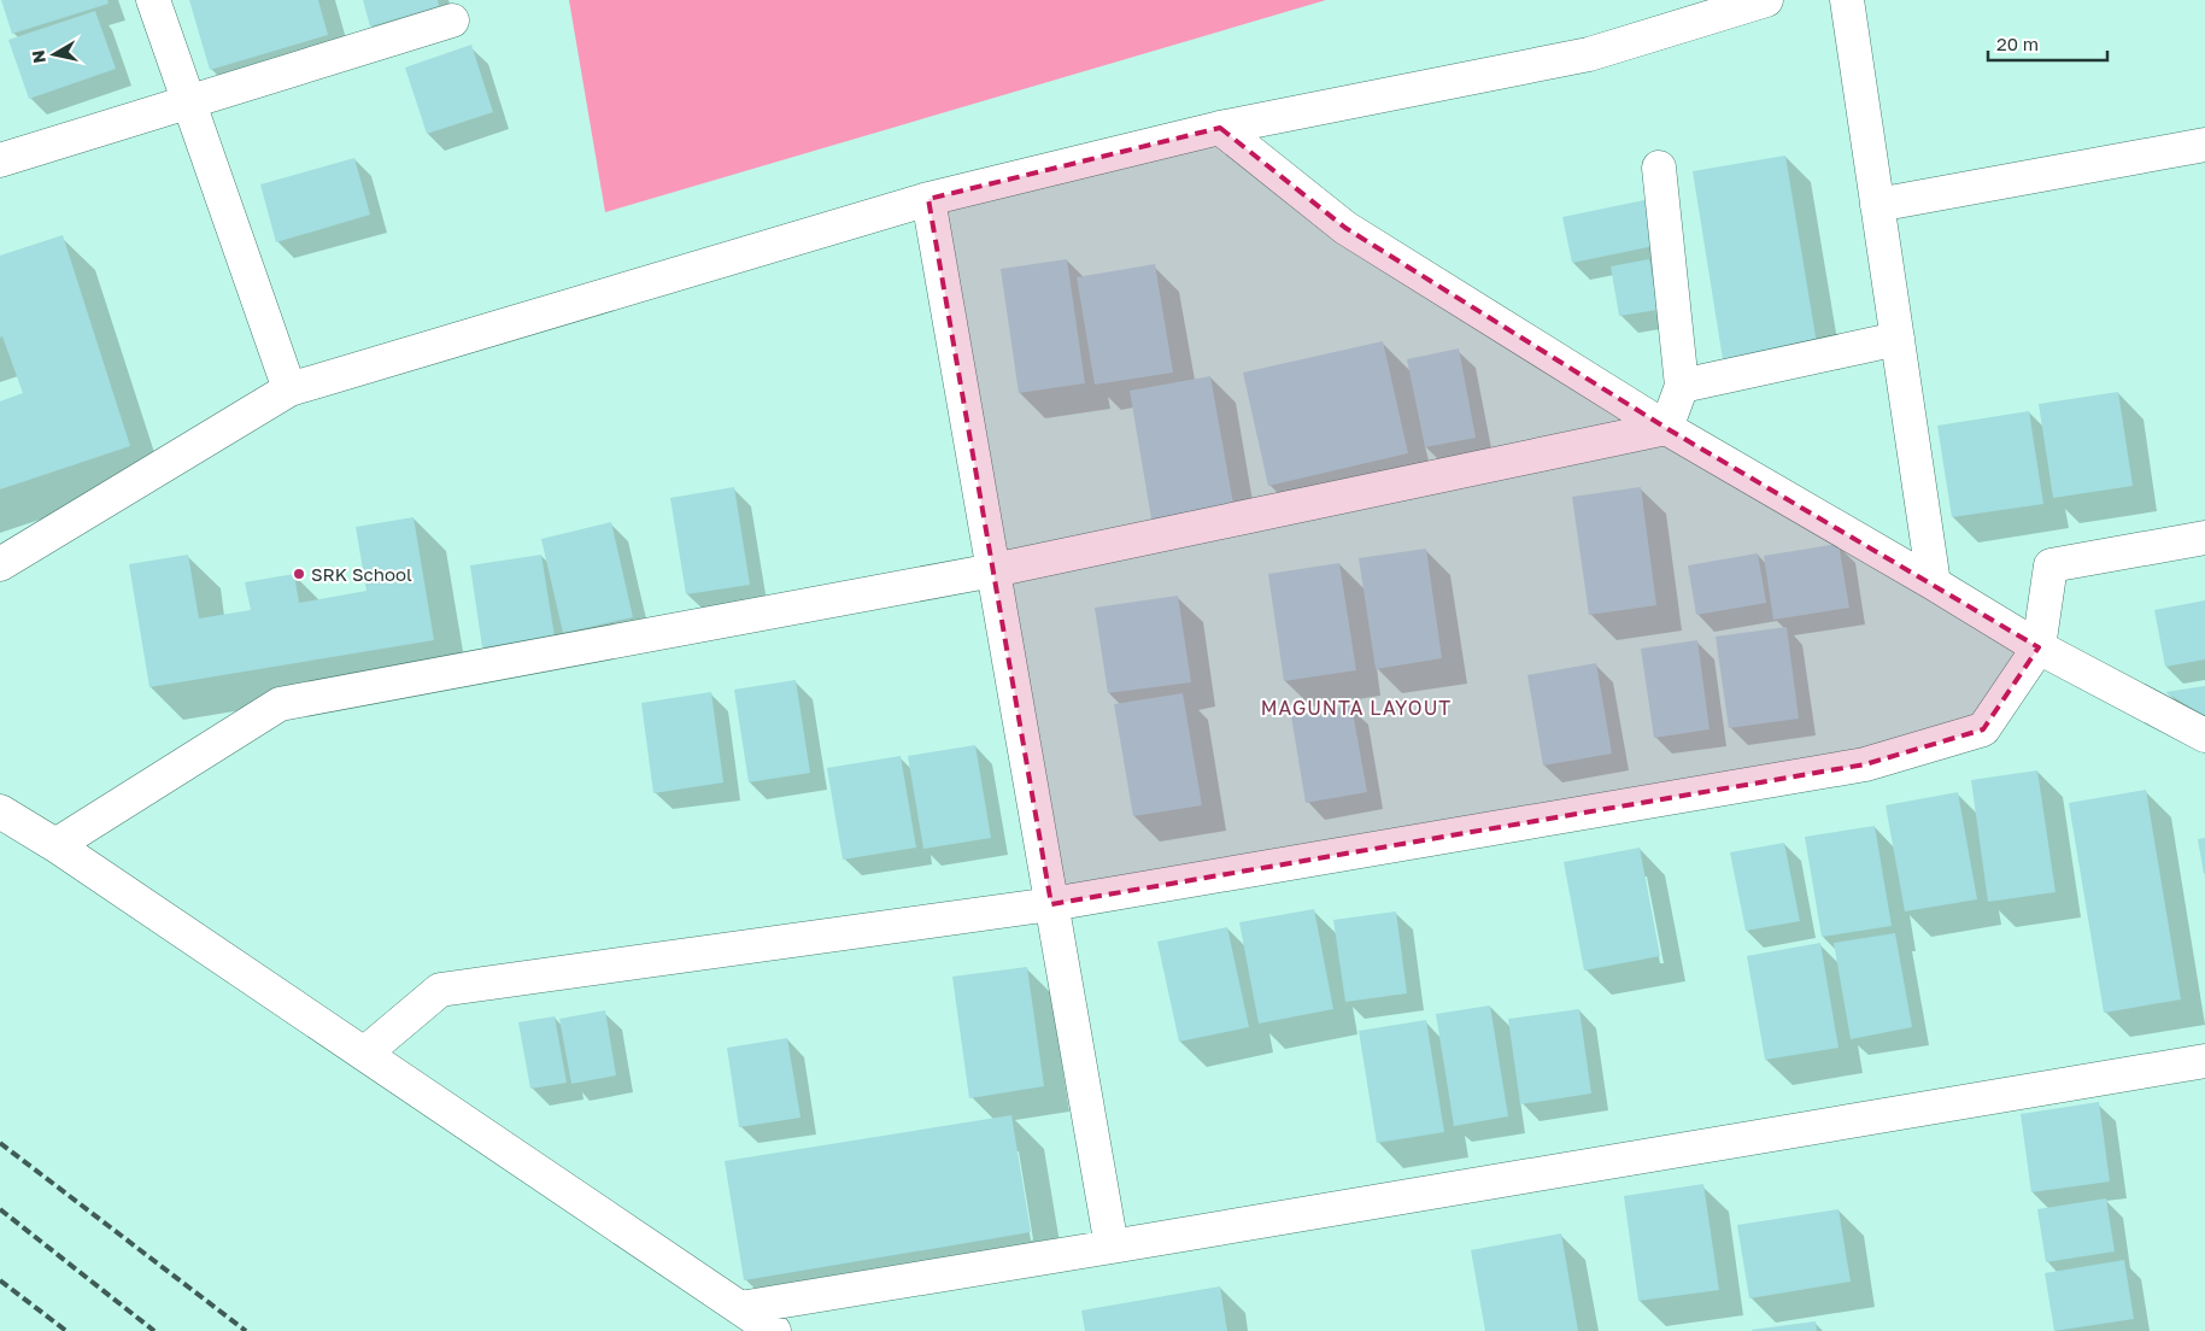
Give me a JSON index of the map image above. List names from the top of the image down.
{
  "districts": ["MAGUNTA LAYOUT"],
  "places": ["SRK School"],
  "scale_bar": "20 m",
  "north": "left"
}
